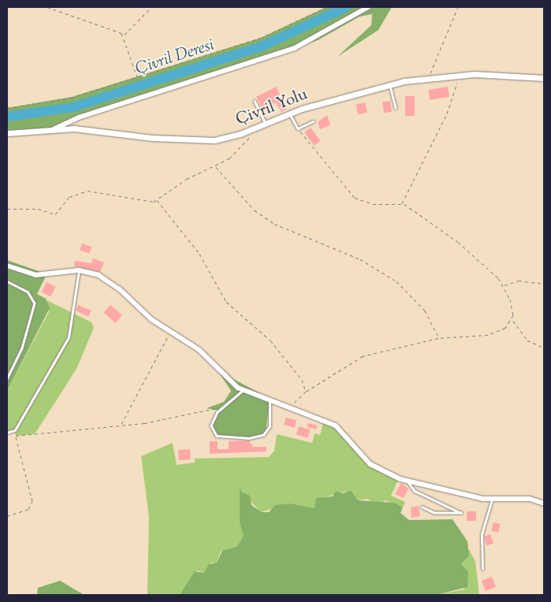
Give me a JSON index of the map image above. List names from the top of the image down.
{
  "streets": {
    "street": ["Çivril Yolu"]
  },
  "water": ["Çivril Deresi"]
}
